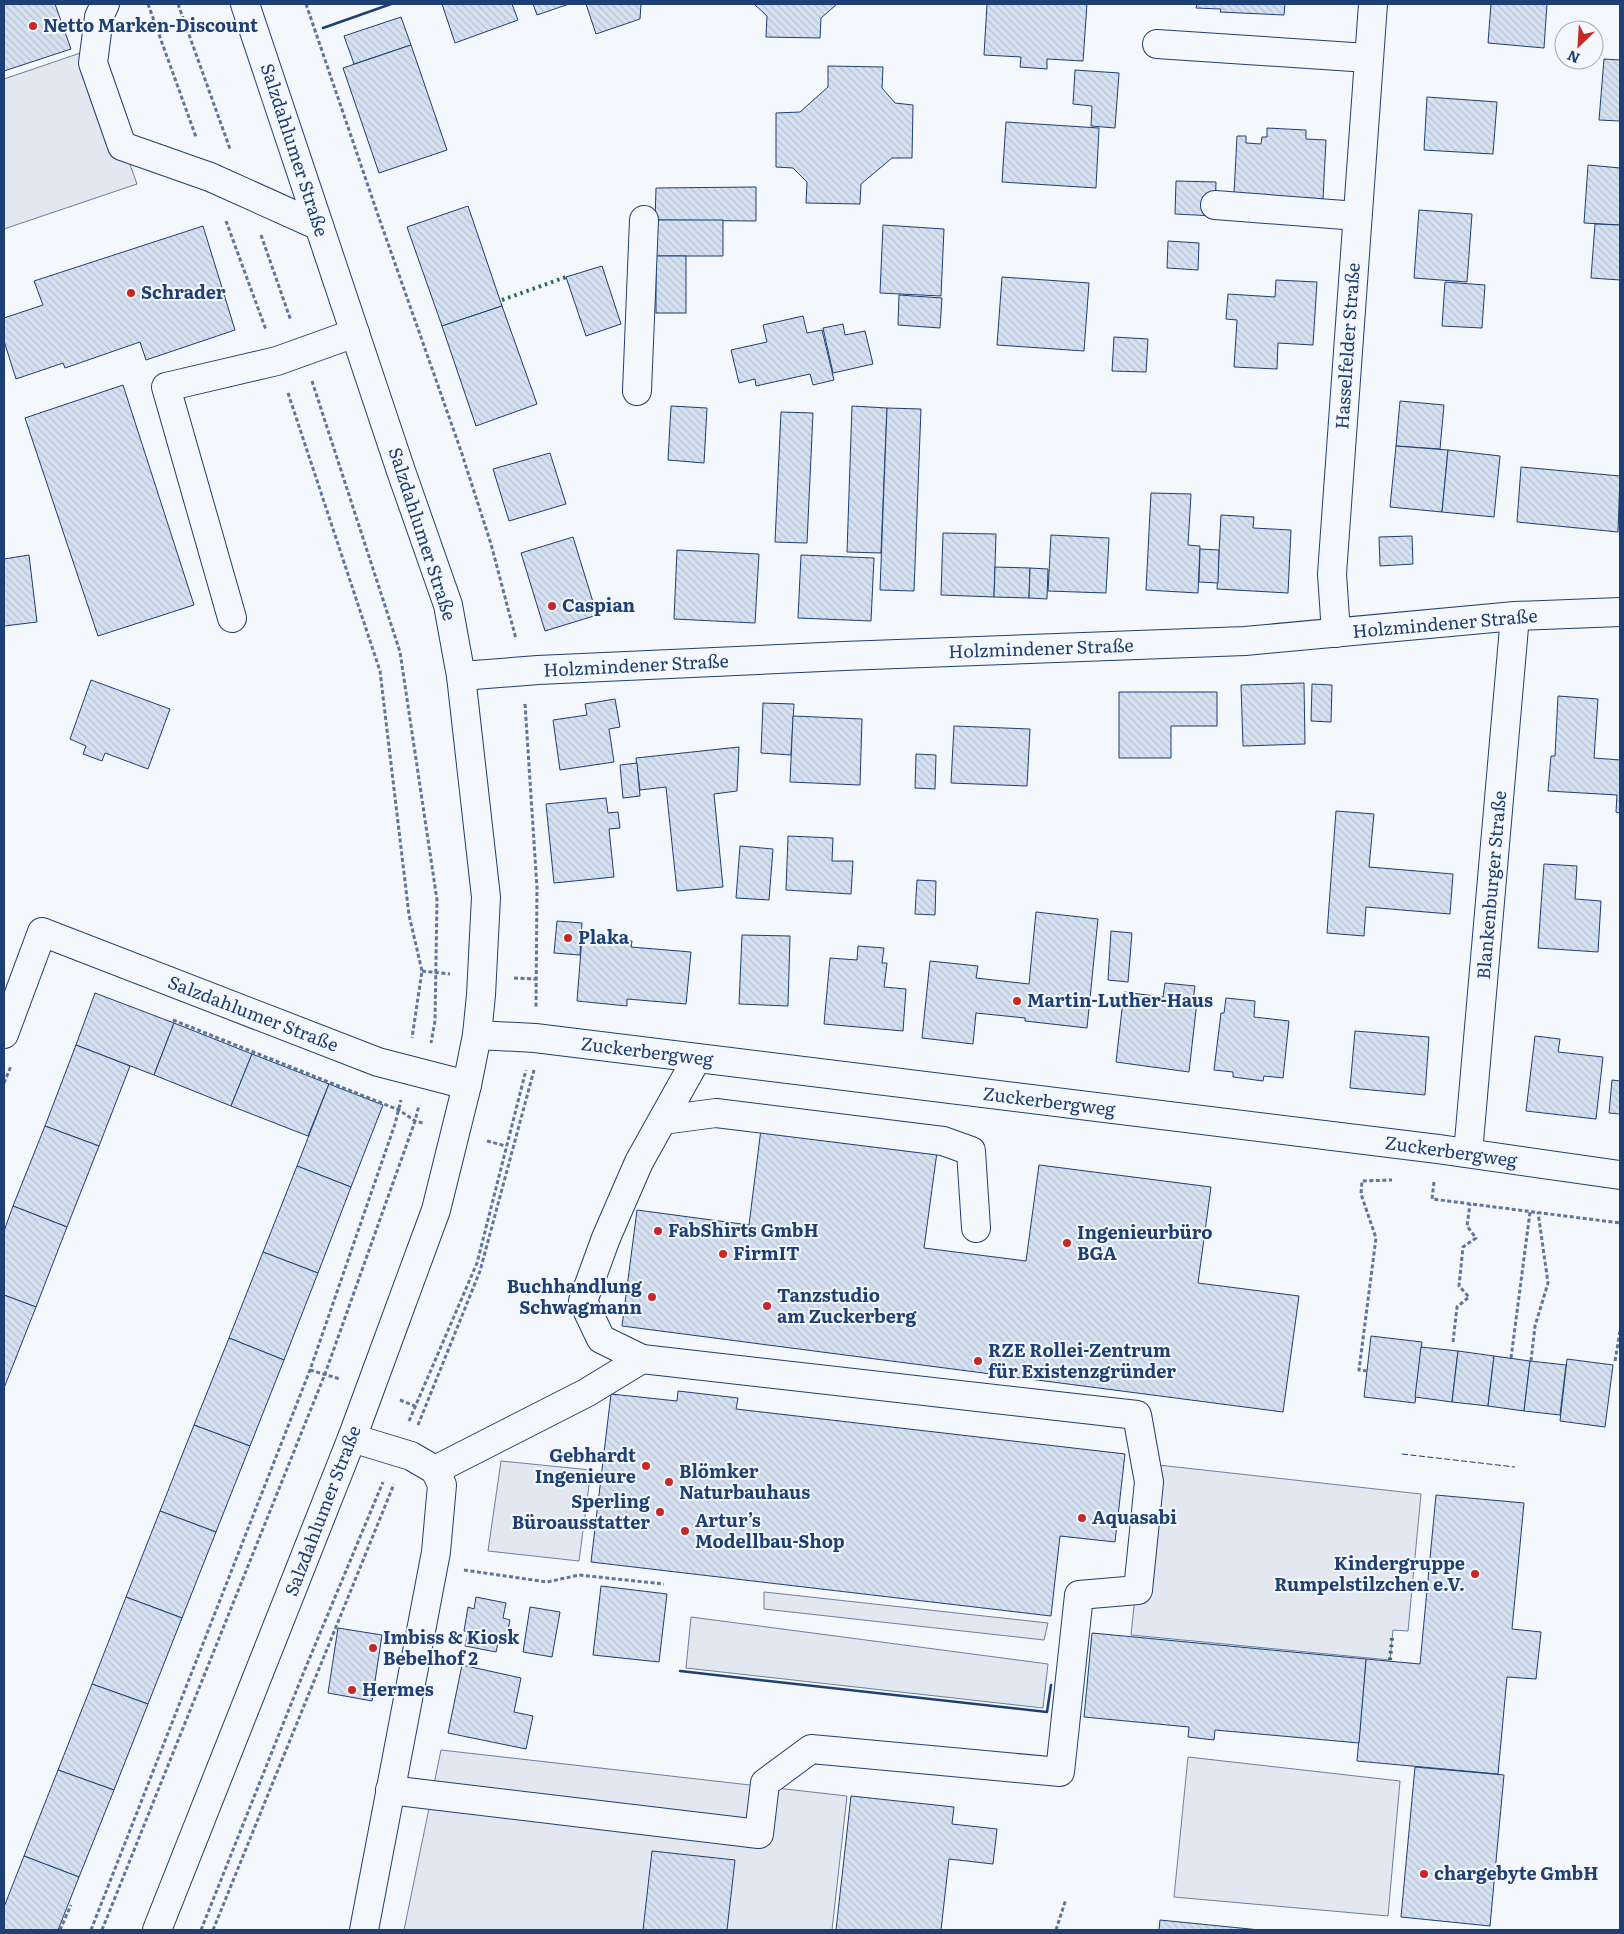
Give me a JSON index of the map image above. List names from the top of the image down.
{
  "streets": {
    "street": [
      "Salzdahlumer Straße",
      "Hasselfelder Straße",
      "Holzmindener Straße",
      "Blankenburger Straße",
      "Zuckerbergweg"
    ]
  },
  "crossings": [
    ["Salzdahlumer Straße", "Holzmindener Straße"],
    ["Salzdahlumer Straße", "Zuckerbergweg"],
    ["Hasselfelder Straße", "Holzmindener Straße"],
    ["Holzmindener Straße", "Blankenburger Straße"],
    ["Blankenburger Straße", "Zuckerbergweg"]
  ],
  "places": [
    "Netto Marken-Discount",
    "Schrader",
    "Caspian",
    "Plaka",
    "Martin-Luther-Haus",
    "FabShirts GmbH",
    "Ingenieurbüro BGA",
    "FirmIT",
    "Buchhandlung Schwagmann",
    "Tanzstudio am Zuckerberg",
    "RZE Rollei-Zentrum für Existenzgründer",
    "Gebhardt Ingenieure",
    "Blömker Naturbauhaus",
    "Sperling Büroausstatter",
    "Aquasabi",
    "Artur’s Modellbau-Shop",
    "Kindergruppe Rumpelstilzchen e.V.",
    "Imbiss & Kiosk Bebelhof 2",
    "Hermes",
    "chargebyte GmbH"
  ],
  "north": "bottom left"
}
